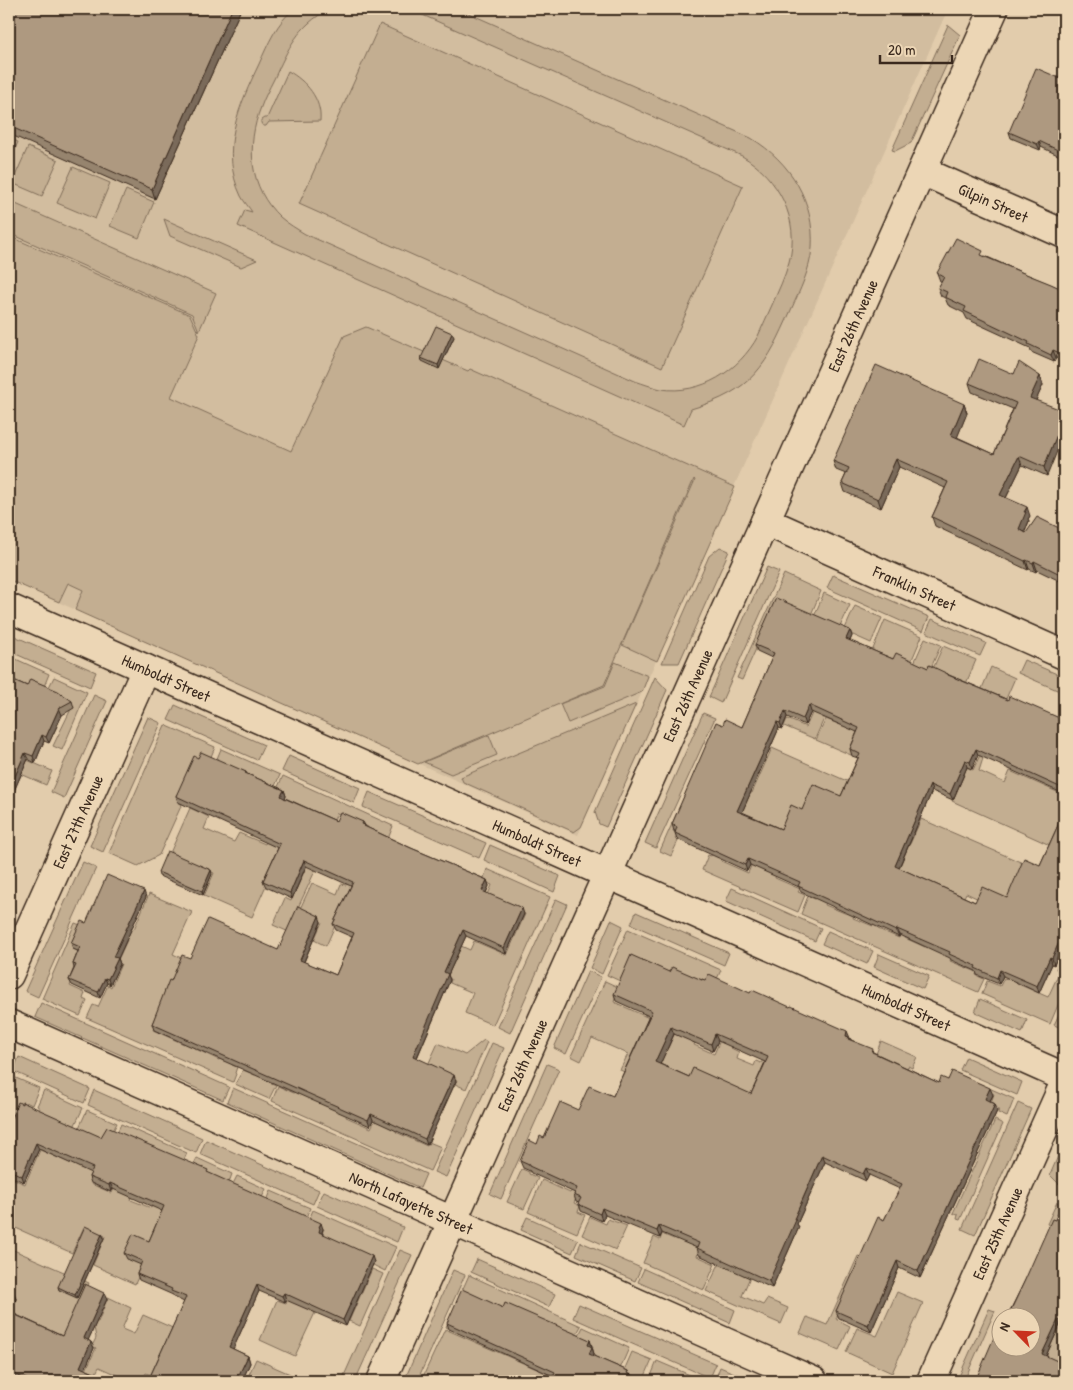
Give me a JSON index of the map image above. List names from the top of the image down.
{
  "streets": {
    "street": [
      "Gilpin Street",
      "East 26th Avenue",
      "Franklin Street",
      "Humboldt Street",
      "East 27th Avenue",
      "North Lafayette Street",
      "East 25th Avenue"
    ]
  },
  "crossings": [
    ["Gilpin Street", "East 26th Avenue"],
    ["East 26th Avenue", "Franklin Street"],
    ["East 26th Avenue", "Humboldt Street"],
    ["East 26th Avenue", "North Lafayette Street"],
    ["Humboldt Street", "East 27th Avenue"]
  ],
  "scale_bar": "20 m",
  "north": "top left"
}
